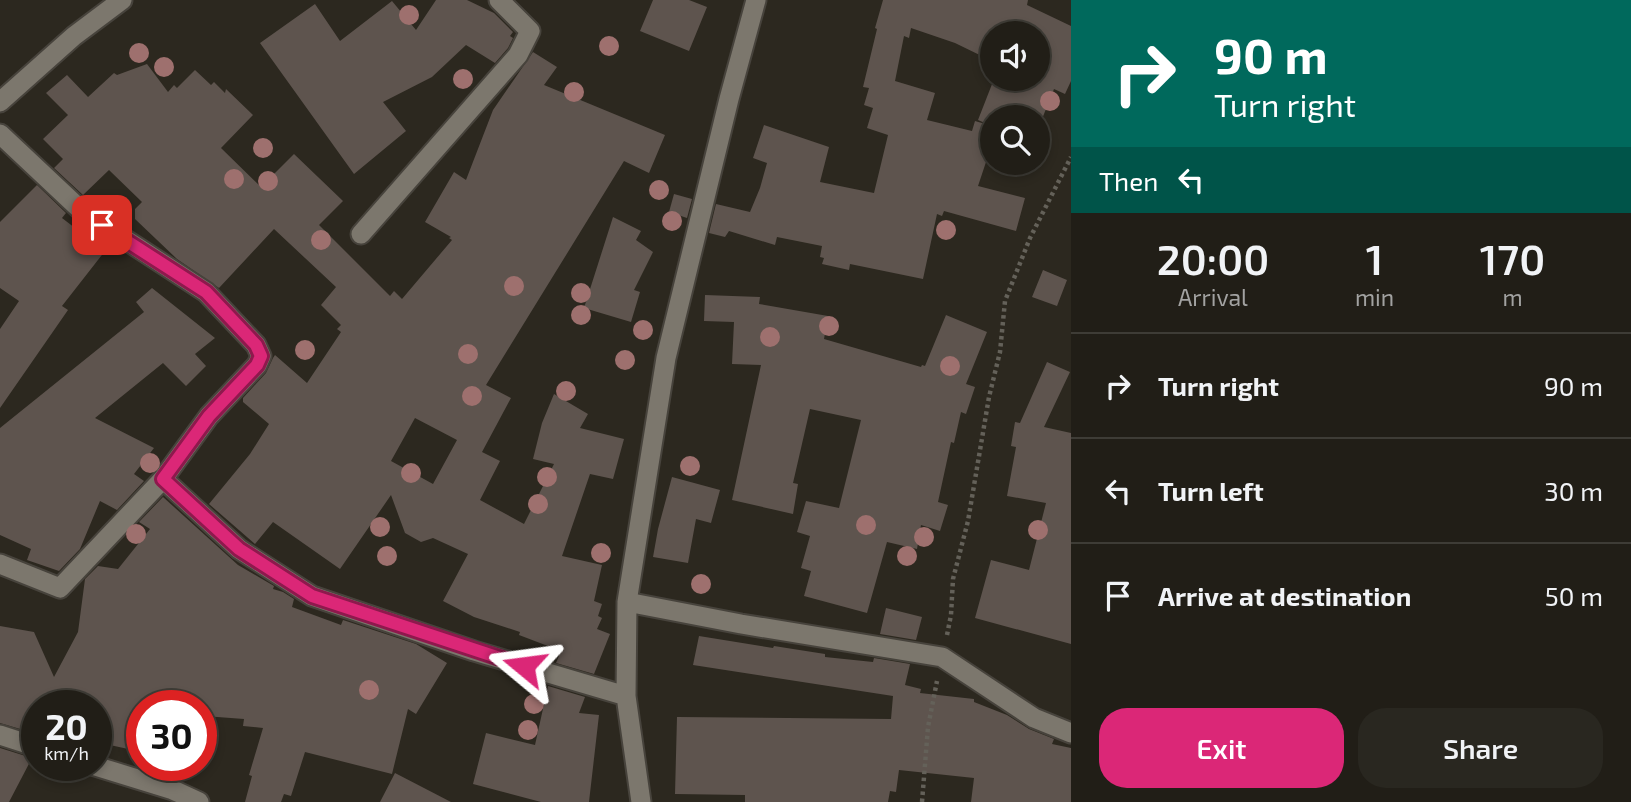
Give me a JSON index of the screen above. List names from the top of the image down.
{
  "page": {
    "turn": ["90 m", "Turn right"],
    "then": "Then",
    "eta": [
      "20:00",
      "Arrival",
      "1",
      "min",
      "170",
      "m"
    ],
    "list": [
      {
        "name": "Turn right",
        "value": "90 m"
      },
      {
        "name": "Turn left",
        "value": "30 m"
      },
      {
        "name": "Arrive at destination",
        "value": "50 m"
      }
    ],
    "speed": "20 km/h",
    "limit": "30",
    "buttons": ["Exit", "Share"]
  }
}
